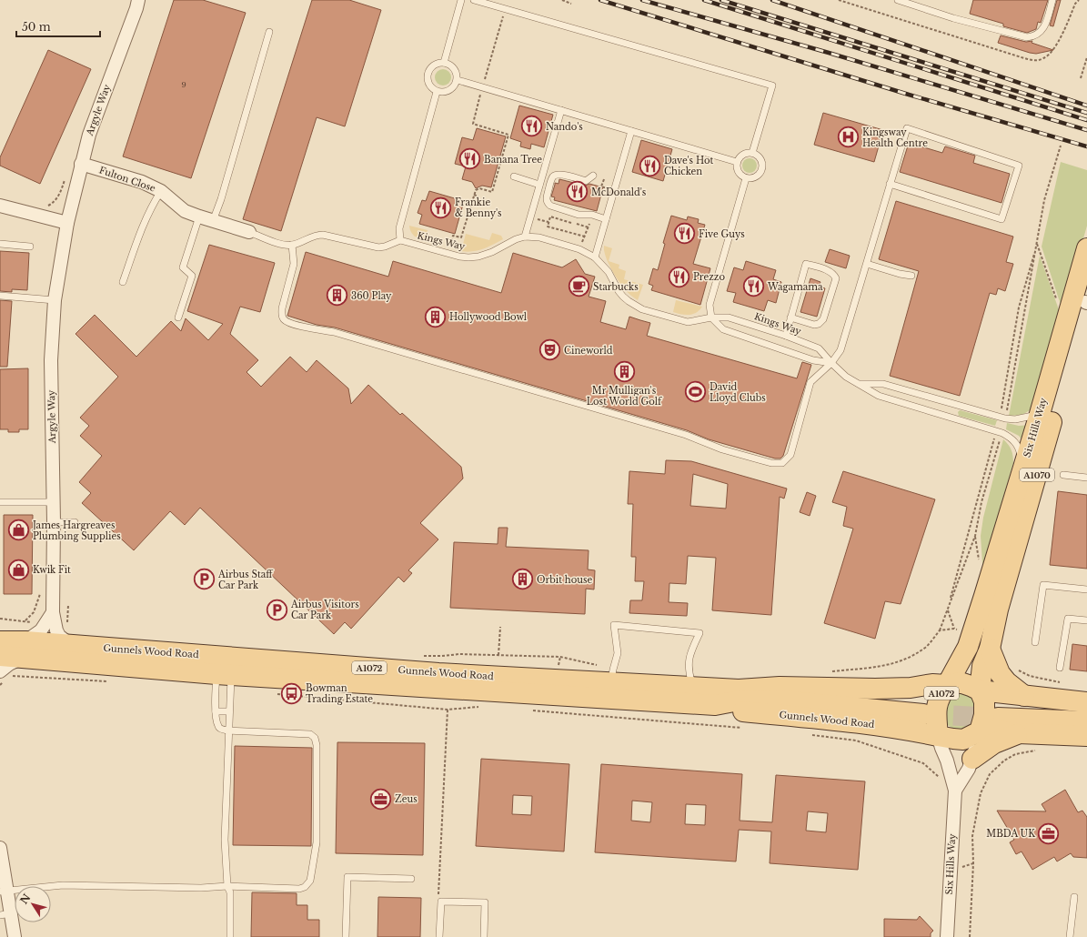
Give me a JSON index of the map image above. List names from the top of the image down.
{
  "streets": {
    "main road": [
      "Six Hills Way",
      "A1070",
      "Gunnels Wood Road",
      "A1072"
    ],
    "street": ["Argyle Way", "Fulton Close"],
    "lane": ["Kings Way"]
  },
  "crossings": [
    ["Argyle Way", "Fulton Close"],
    ["Argyle Way", "Gunnels Wood Road"],
    ["Kings Way", "Six Hills Way"],
    ["Six Hills Way", "Gunnels Wood Road"],
    ["Six Hills Way", "A1072"],
    ["Gunnels Wood Road", "A1072"]
  ],
  "places": {
    "restaurant": [
      "Nando's",
      "Banana Tree",
      "Dave's Hot Chicken",
      "McDonald's",
      "Frankie & Benny's",
      "Five Guys",
      "Prezzo",
      "Wagamama"
    ],
    "hospital": ["Kingsway Health Centre"],
    "cafe": ["Starbucks"],
    "building": [
      "360 Play",
      "Hollywood Bowl",
      "Mr Mulligan's Lost World Golf",
      "Orbit house"
    ],
    "theatre": ["Cineworld"],
    "sports": ["David Lloyd Clubs"],
    "shop": ["James Hargreaves Plumbing Supplies", "Kwik Fit"],
    "parking": ["Airbus Staff Car Park", "Airbus Visitors Car Park"],
    "bus stop": ["Bowman Trading Estate"],
    "office": ["Zeus", "MBDA UK"]
  },
  "house_numbers": ["9"],
  "scale_bar": "50 m",
  "north": "top left"
}
